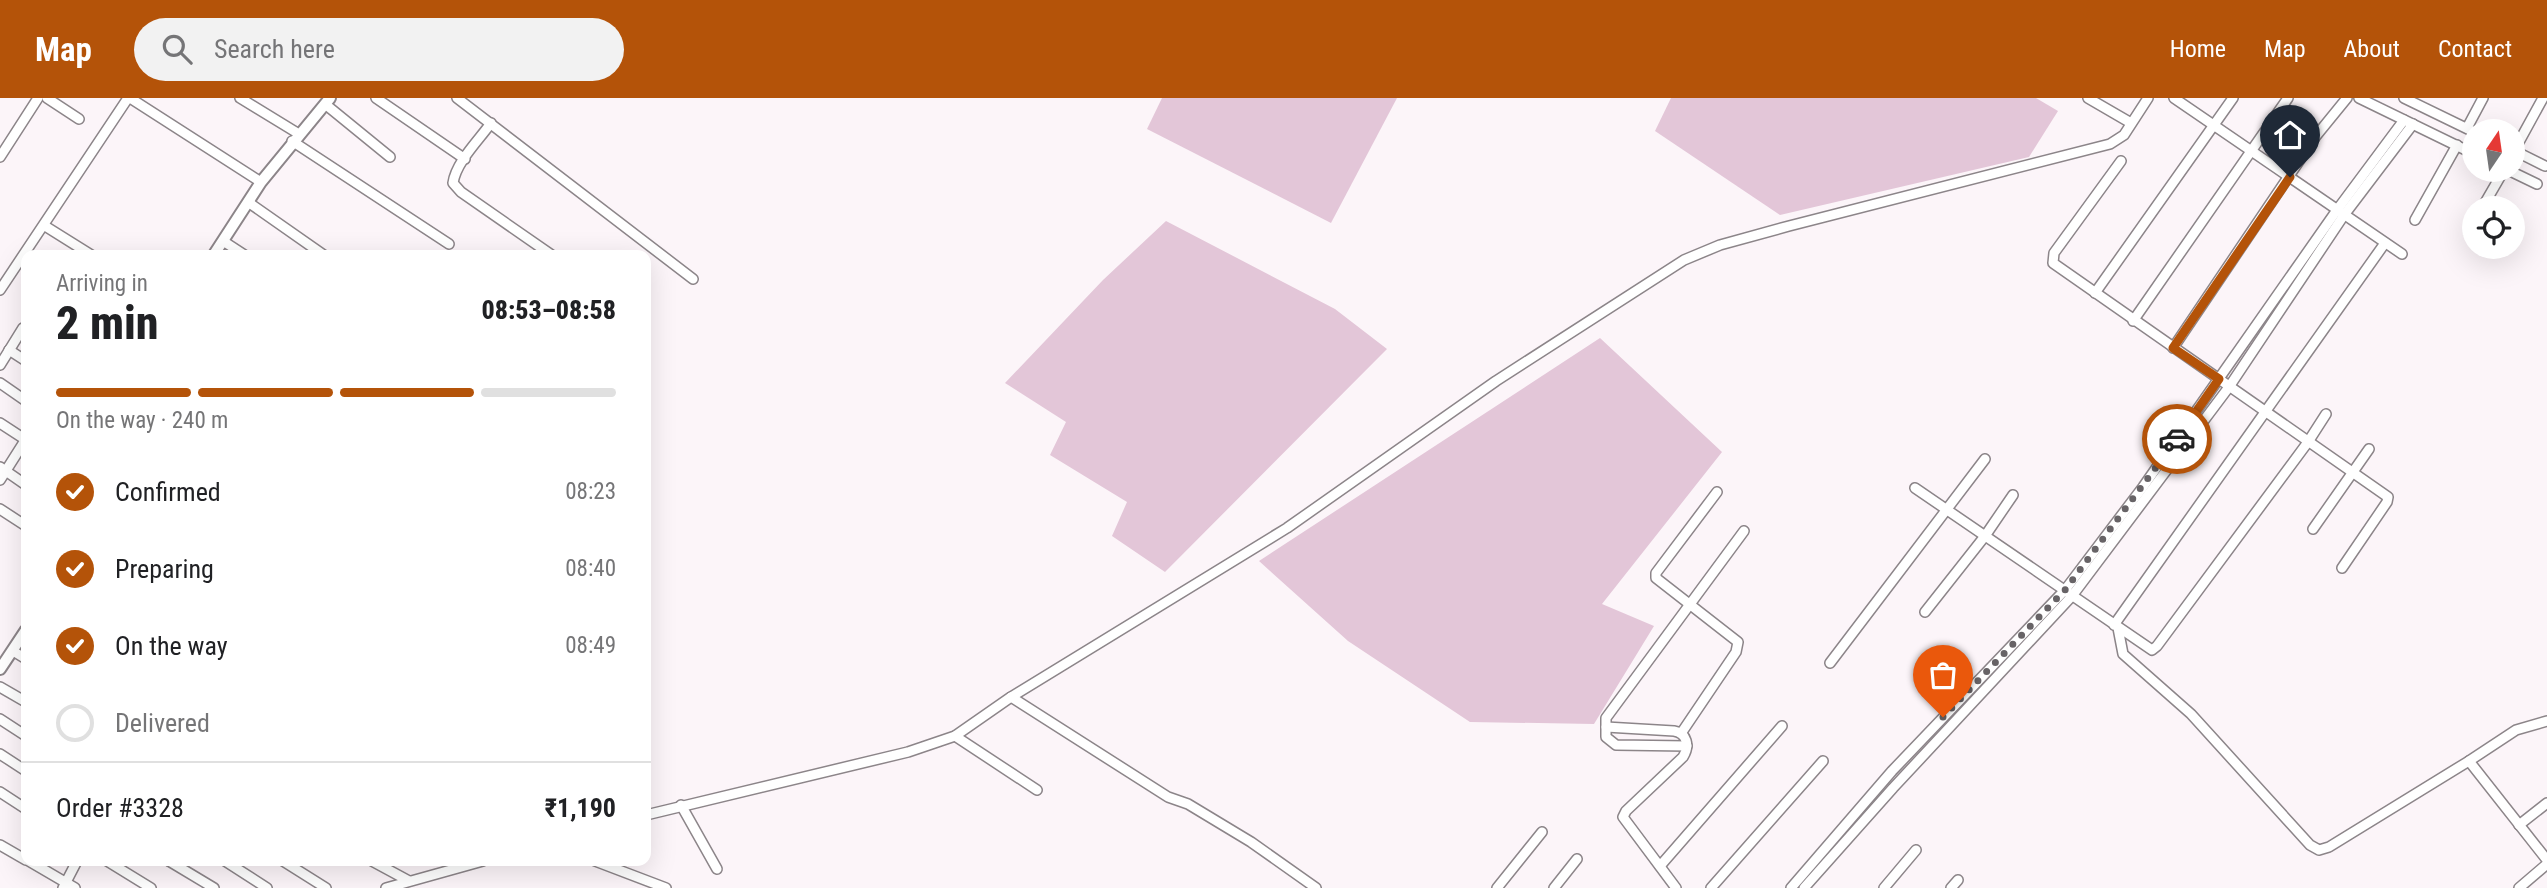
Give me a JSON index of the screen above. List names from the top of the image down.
{
  "north": "top",
  "page": {
    "header": "Map",
    "search": "Search here",
    "nav": [
      "Home",
      "Map",
      "About",
      "Contact"
    ],
    "heading": ["2 min", "Arriving in", "08:53–08:58"],
    "panel": ["Order #3328", "₹1,190"],
    "bar": "On the way · 240 m",
    "list": [
      ["Confirmed", "08:23"],
      ["Preparing", "08:40"],
      ["On the way", "08:49"],
      "Delivered"
    ]
  }
}
